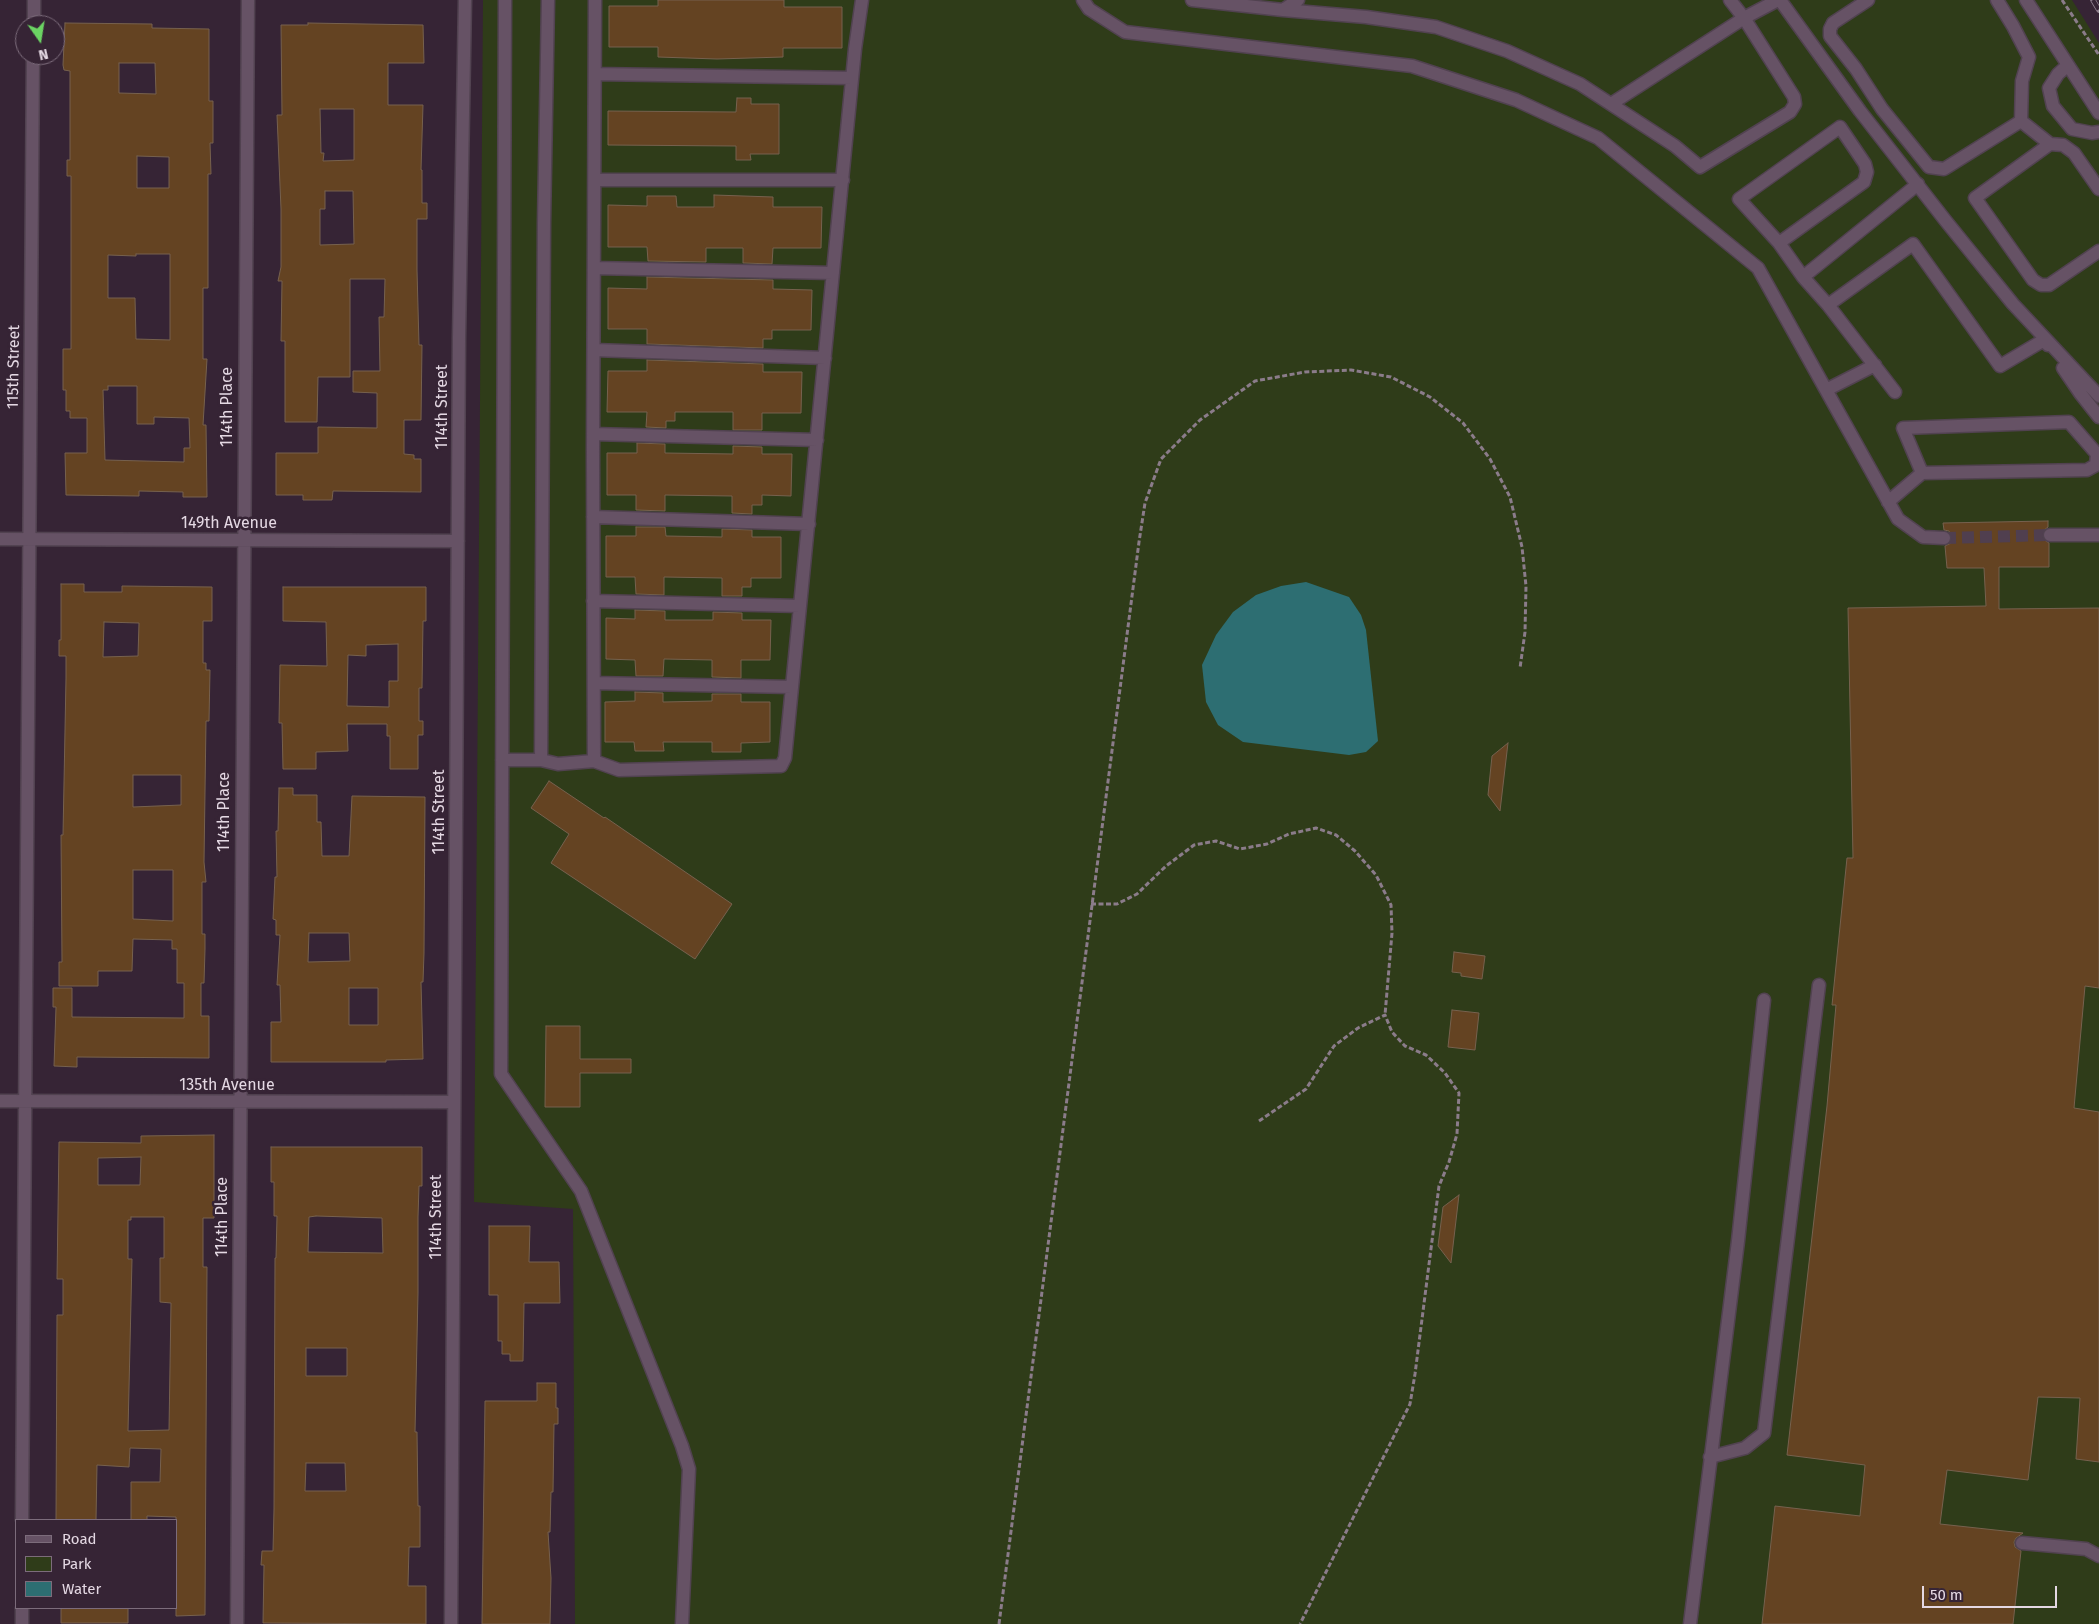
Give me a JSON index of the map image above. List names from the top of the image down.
{
  "streets": {
    "street": [
      "115th Street",
      "114th Place",
      "114th Street",
      "149th Avenue",
      "135th Avenue"
    ]
  },
  "crossings": [
    ["115th Street", "149th Avenue"],
    ["115th Street", "135th Avenue"],
    ["114th Place", "149th Avenue"],
    ["114th Place", "135th Avenue"],
    ["114th Street", "149th Avenue"],
    ["114th Street", "135th Avenue"]
  ],
  "legend": ["Road", "Park", "Water"],
  "scale_bar": "50 m",
  "north": "bottom"
}
